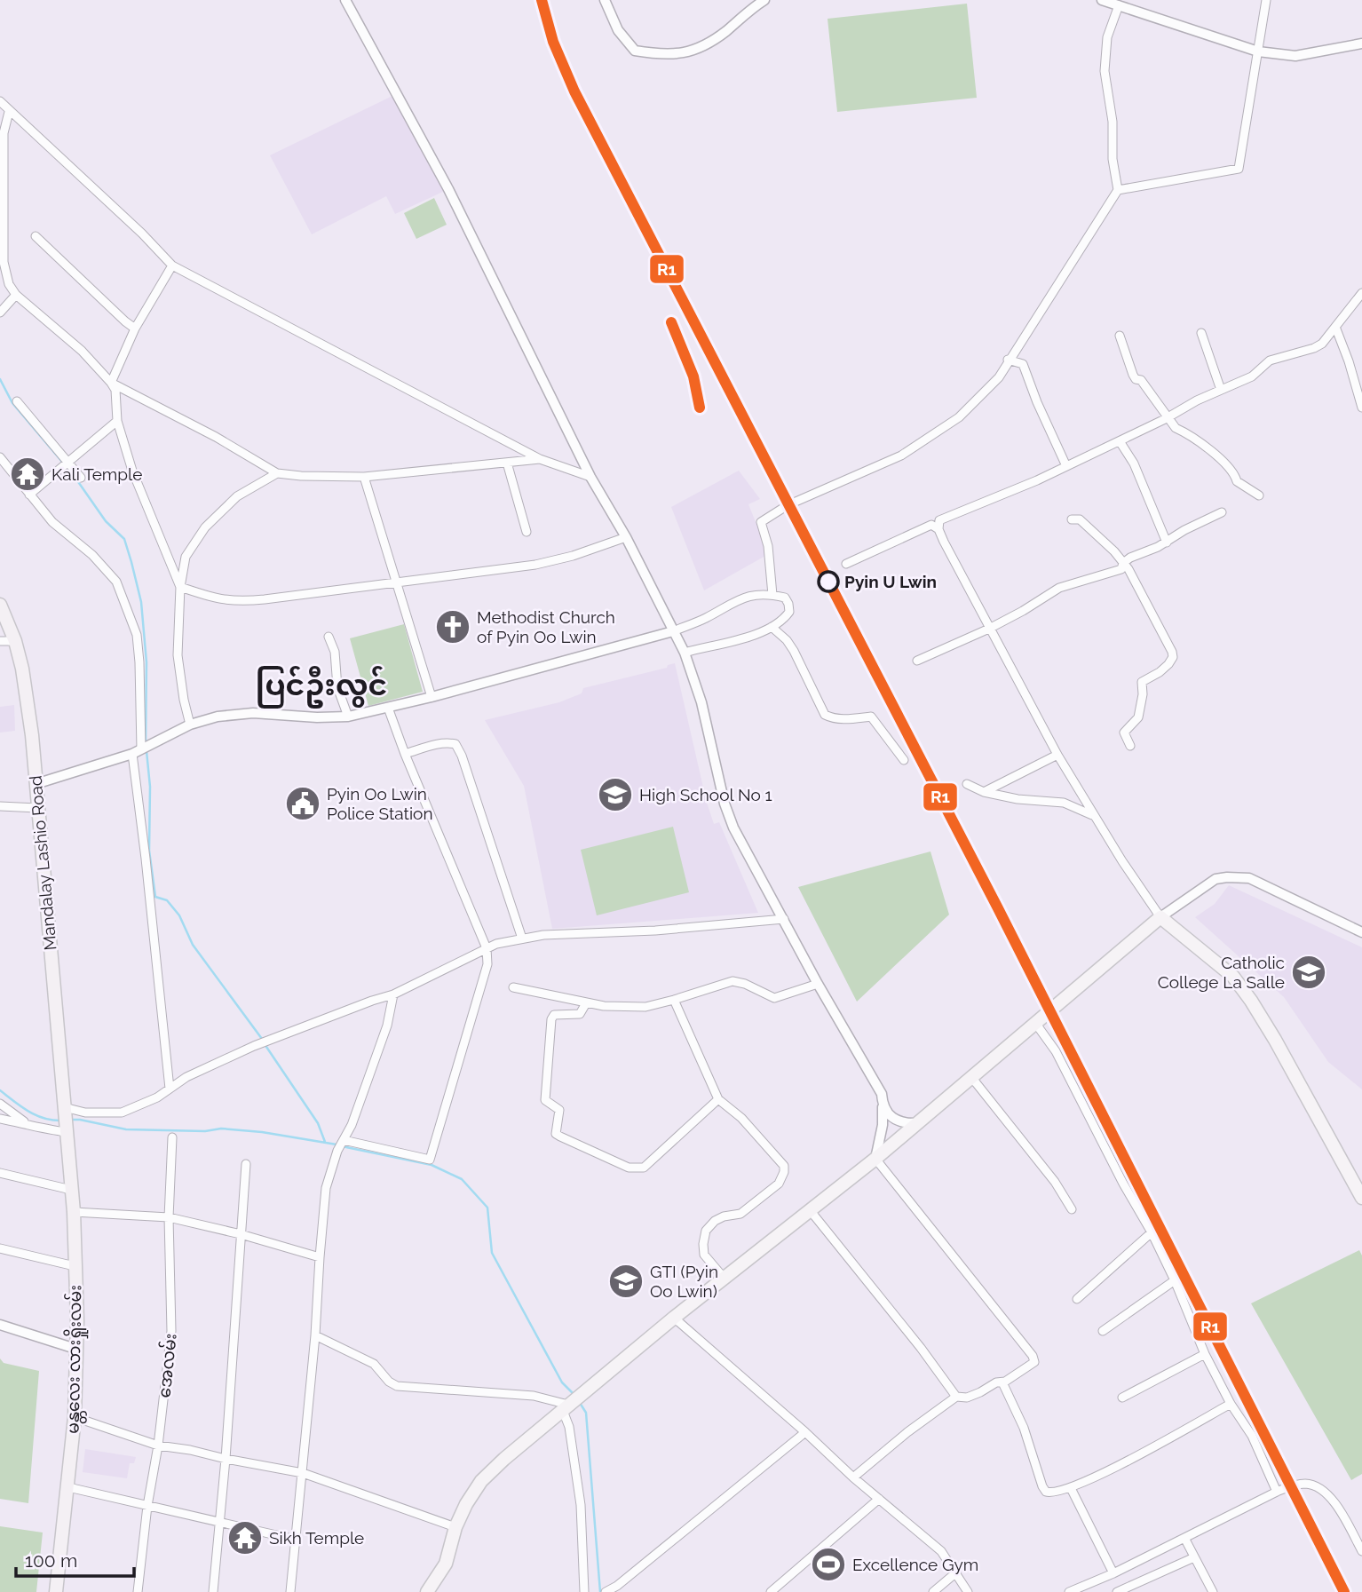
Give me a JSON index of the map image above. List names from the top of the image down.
{
  "streets": {
    "highway": ["Mandalay Lashio Road", "မန္တလေး လားရှိုးလမ်း"],
    "street": ["အေလမ်း"]
  },
  "crossings": [
    ["Mandalay Lashio Road", "မန္တလေး လားရှိုးလမ်း"]
  ],
  "districts": ["ပြင်ဦးလွင်"],
  "places": {
    "temple": ["Kali Temple", "Sikh Temple"],
    "other": ["Pyin U Lwin"],
    "church": ["Methodist Church of Pyin Oo Lwin"],
    "school or university": ["High School No 1", "Catholic College La Salle", "GTI (Pyin Oo Lwin)"],
    "public building": ["Pyin Oo Lwin Police Station"],
    "sports": ["Excellence Gym"]
  },
  "lines": ["transit line R1"],
  "scale_bar": "100 m"
}
